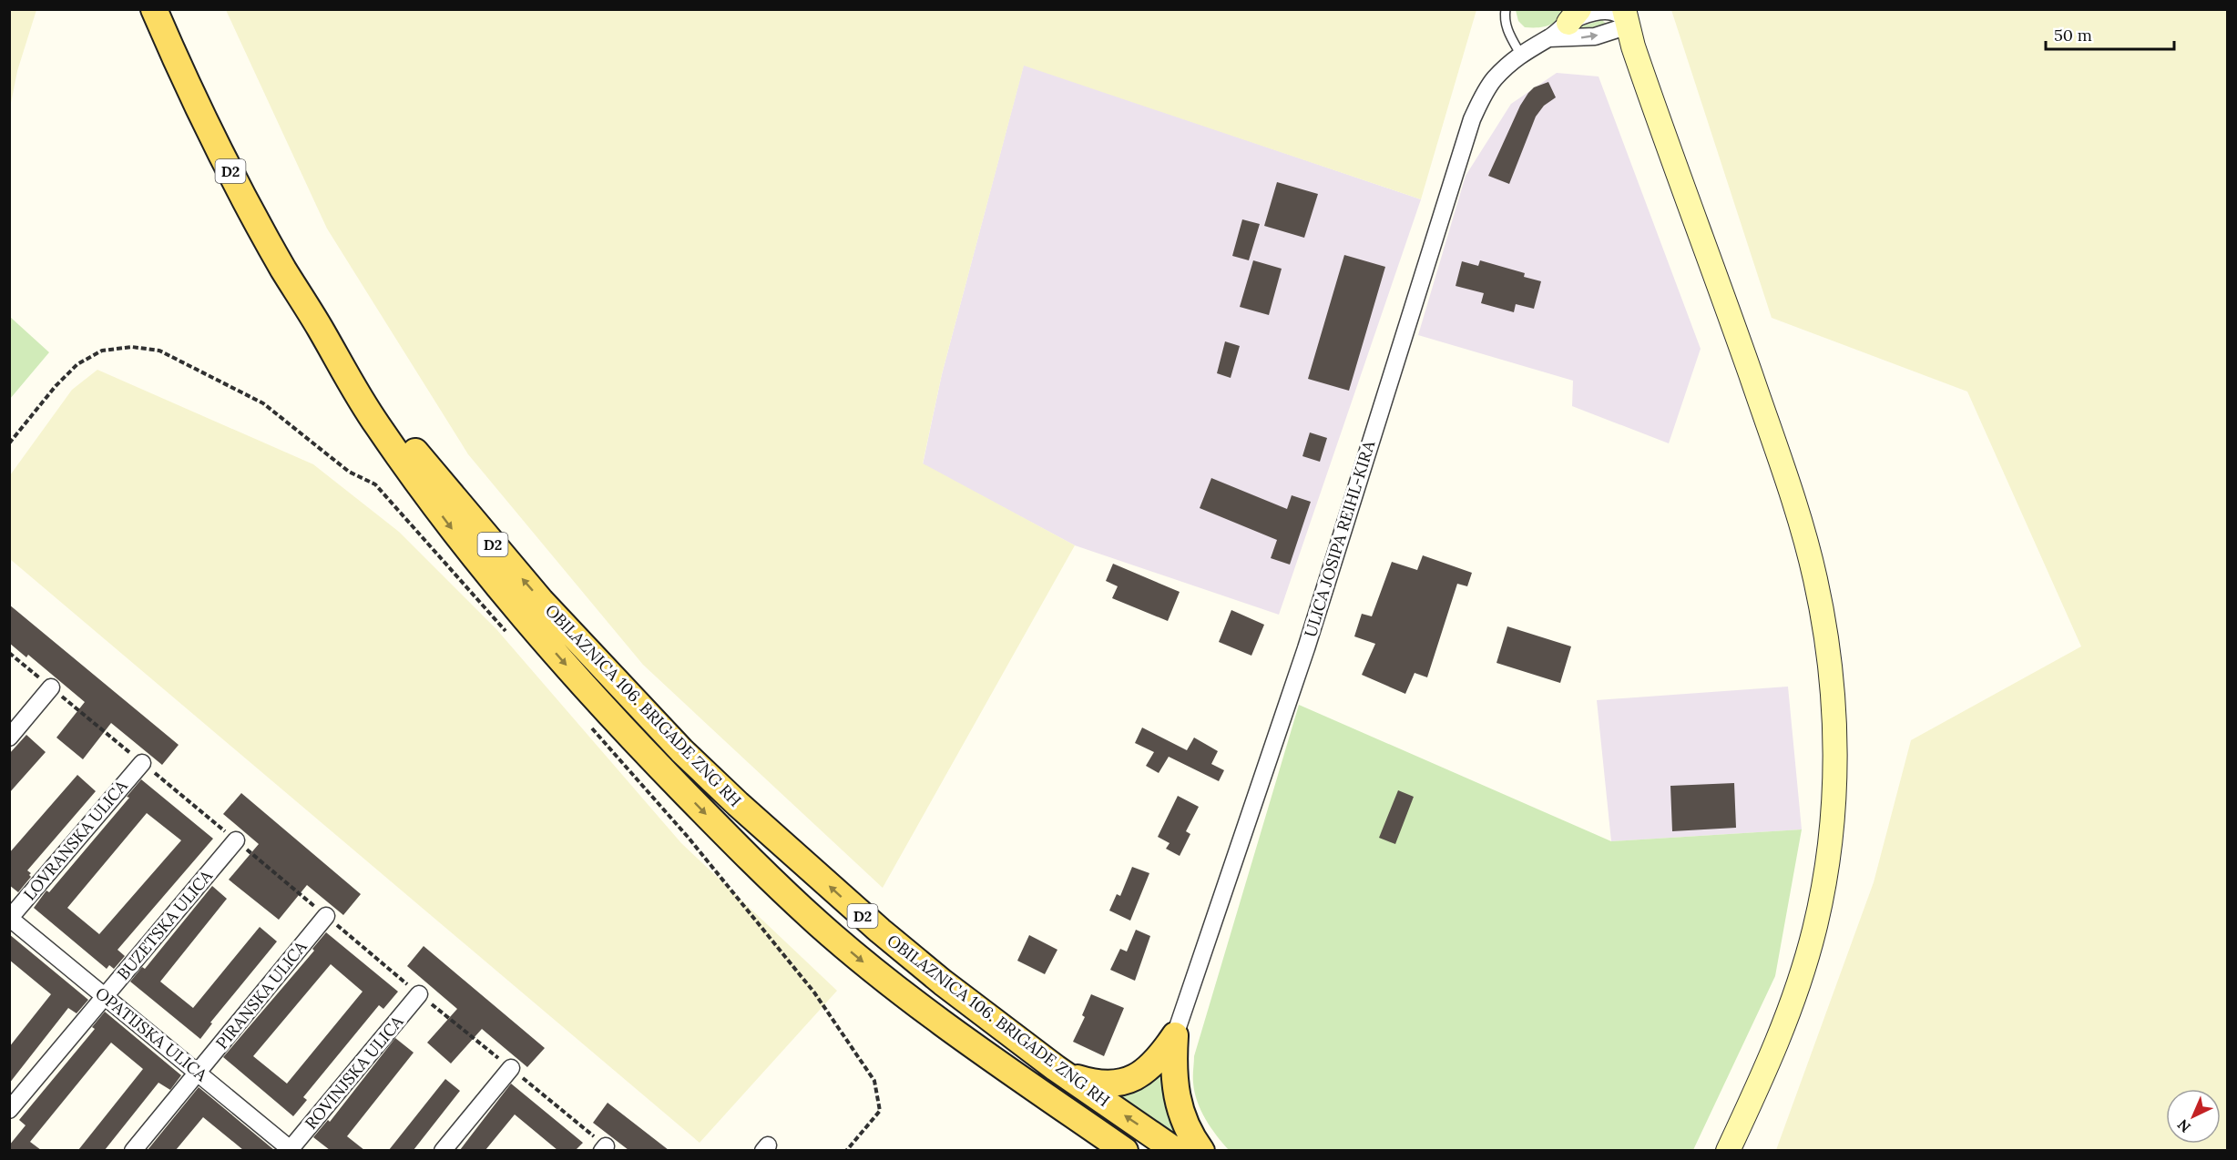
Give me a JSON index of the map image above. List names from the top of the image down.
{
  "streets": {
    "main road": ["D2", "OBILAZNICA 106. BRIGADE ZNG RH"],
    "street": [
      "ULICA JOSIPA REIHL-KIRA",
      "LOVRANSKA ULICA",
      "BUZETSKA ULICA",
      "PIRANSKA ULICA",
      "OPATIJSKA ULICA",
      "ROVINJSKA ULICA"
    ]
  },
  "crossings": [
    ["LOVRANSKA ULICA", "OPATIJSKA ULICA"],
    ["BUZETSKA ULICA", "OPATIJSKA ULICA"],
    ["PIRANSKA ULICA", "OPATIJSKA ULICA"],
    ["OPATIJSKA ULICA", "ROVINJSKA ULICA"]
  ],
  "scale_bar": "50 m",
  "north": "bottom left"
}
